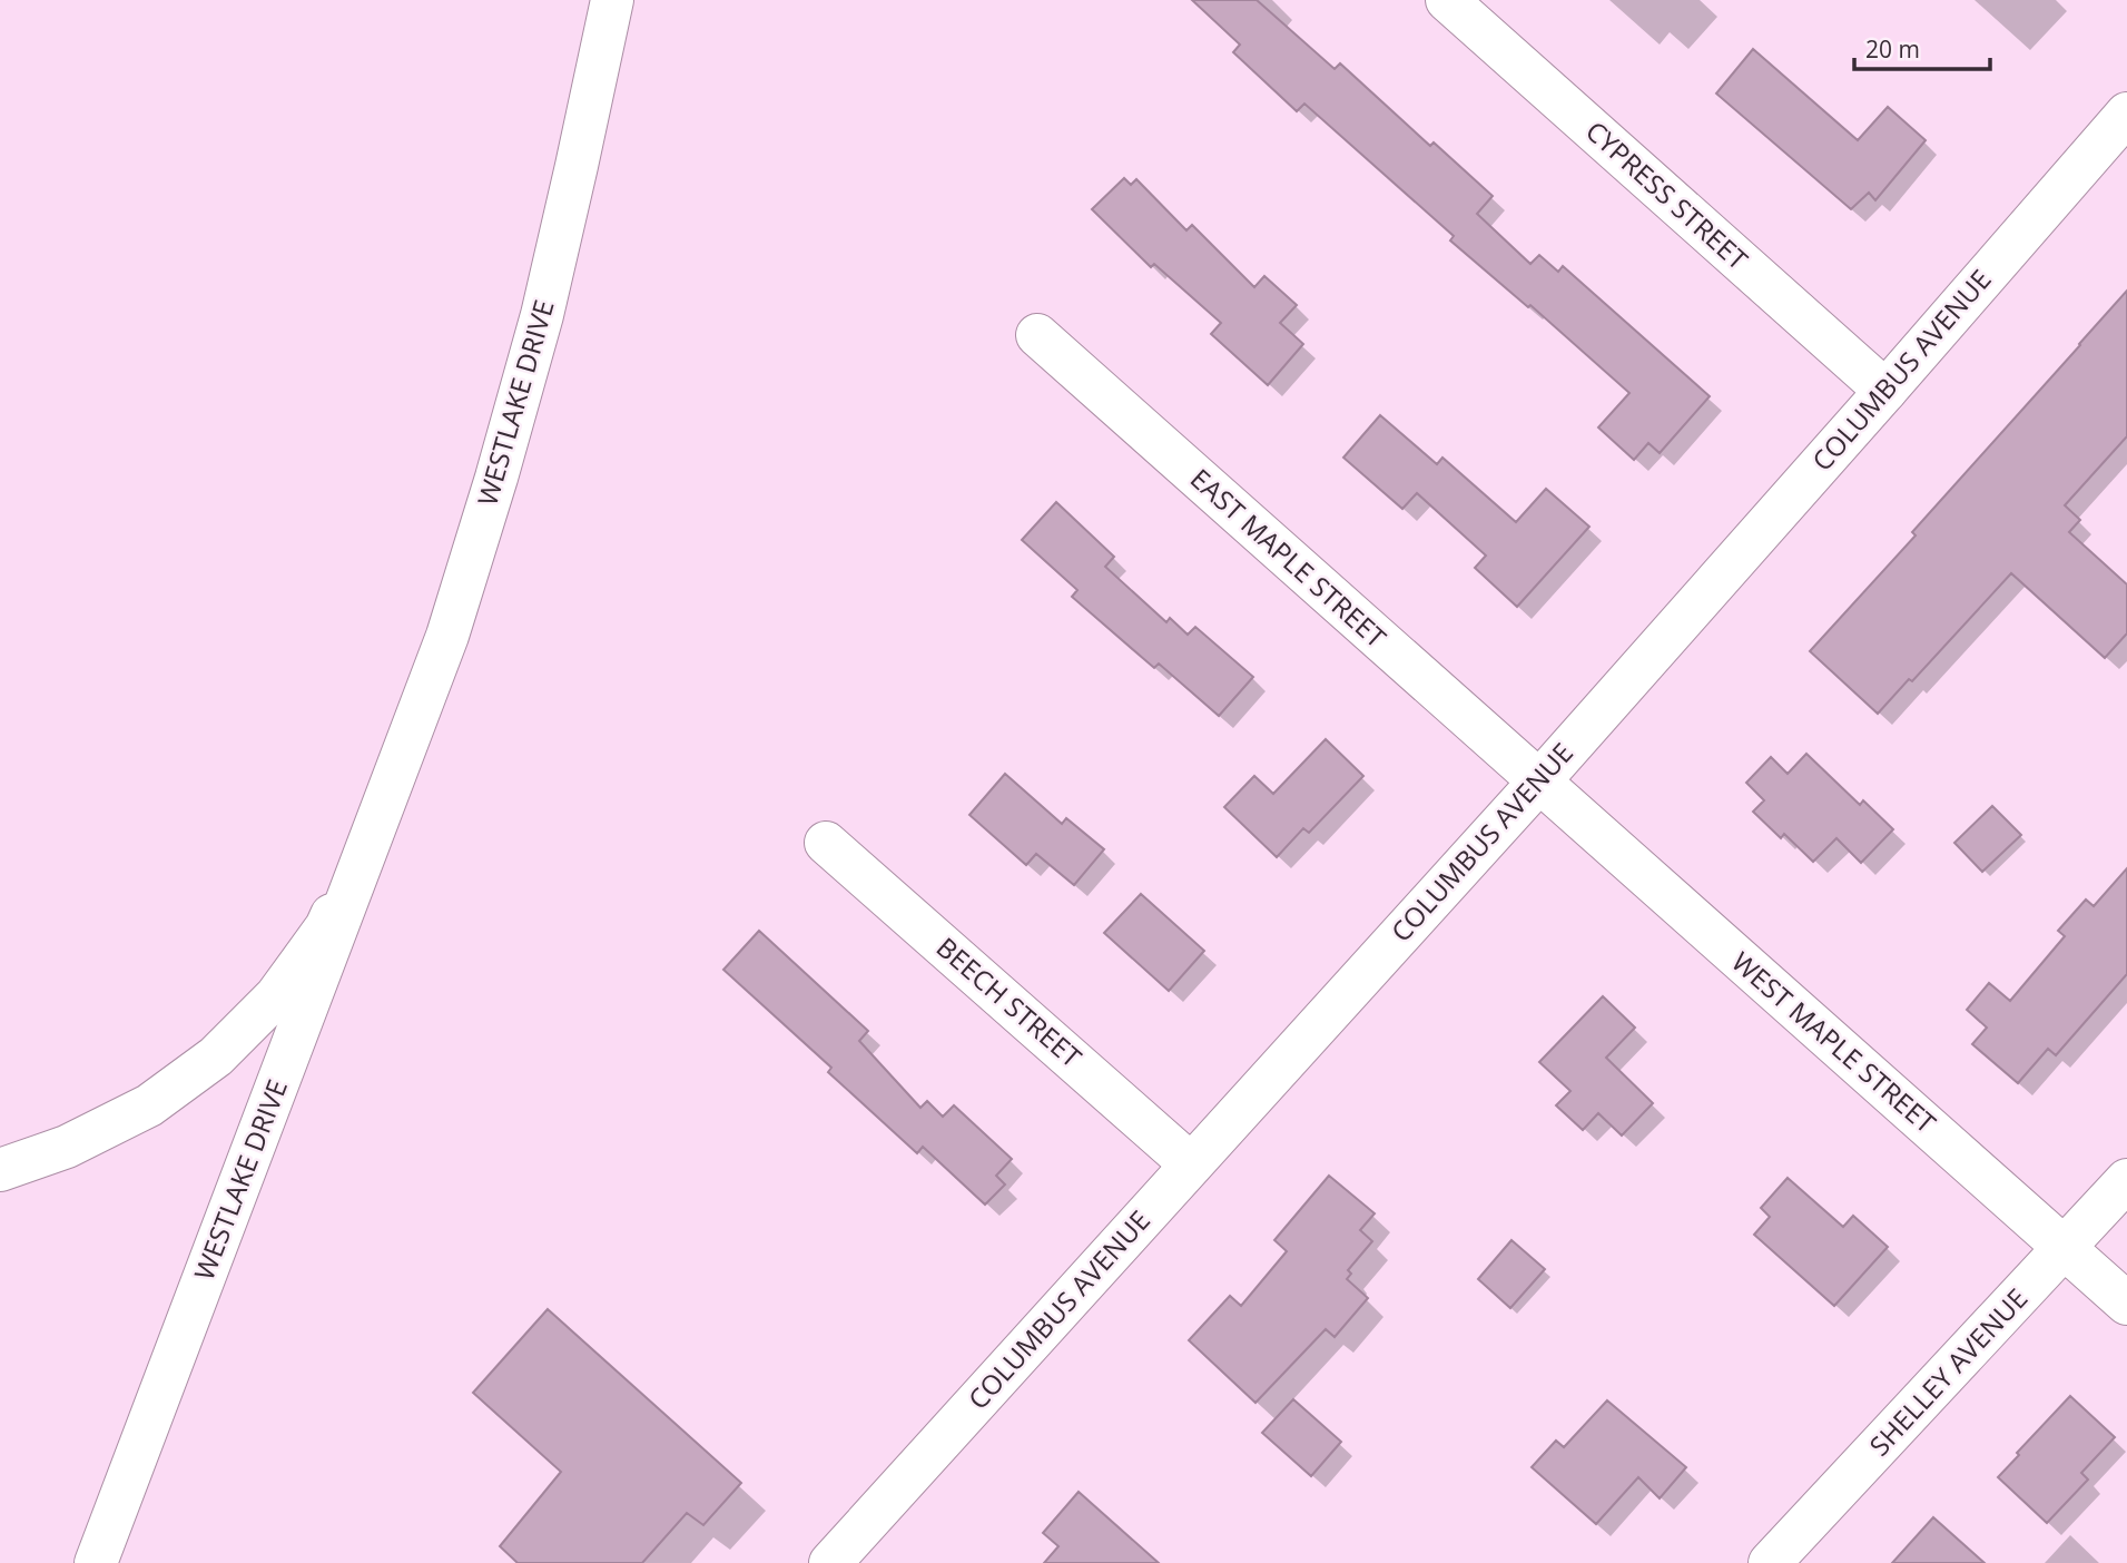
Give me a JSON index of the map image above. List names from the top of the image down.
{
  "streets": {
    "street": [
      "CYPRESS STREET",
      "COLUMBUS AVENUE",
      "WESTLAKE DRIVE",
      "EAST MAPLE STREET",
      "BEECH STREET",
      "WEST MAPLE STREET",
      "SHELLEY AVENUE"
    ]
  },
  "crossings": [
    ["CYPRESS STREET", "COLUMBUS AVENUE"],
    ["COLUMBUS AVENUE", "EAST MAPLE STREET"],
    ["COLUMBUS AVENUE", "BEECH STREET"],
    ["COLUMBUS AVENUE", "WEST MAPLE STREET"],
    ["EAST MAPLE STREET", "WEST MAPLE STREET"],
    ["WEST MAPLE STREET", "SHELLEY AVENUE"]
  ],
  "scale_bar": "20 m"
}
